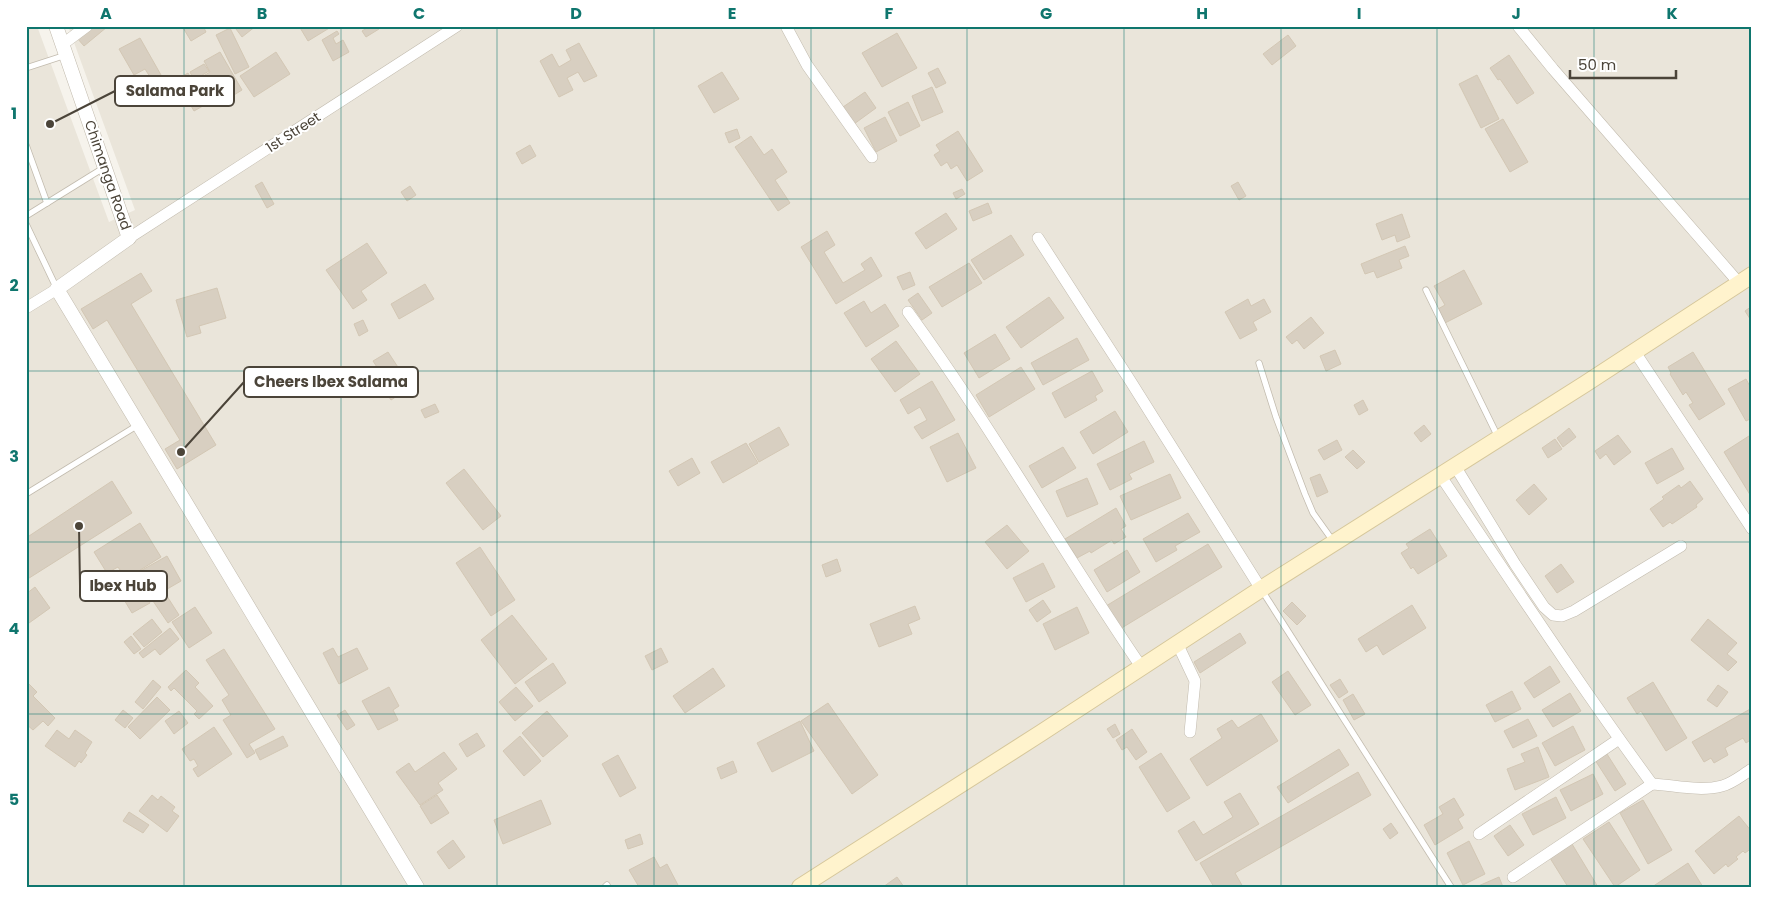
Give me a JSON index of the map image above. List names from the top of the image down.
{
  "streets": {
    "street": ["1st Street", "Chimanga Road"]
  },
  "crossings": [
    ["1st Street", "Chimanga Road"]
  ],
  "places": ["Salama Park", "Cheers Ibex Salama", "Ibex Hub"],
  "scale_bar": "50 m",
  "grid": {
    "columns": [
      "A",
      "B",
      "C",
      "D",
      "E",
      "F",
      "G",
      "H",
      "I",
      "J",
      "K"
    ],
    "rows": [
      "1",
      "2",
      "3",
      "4",
      "5"
    ]
  }
}
